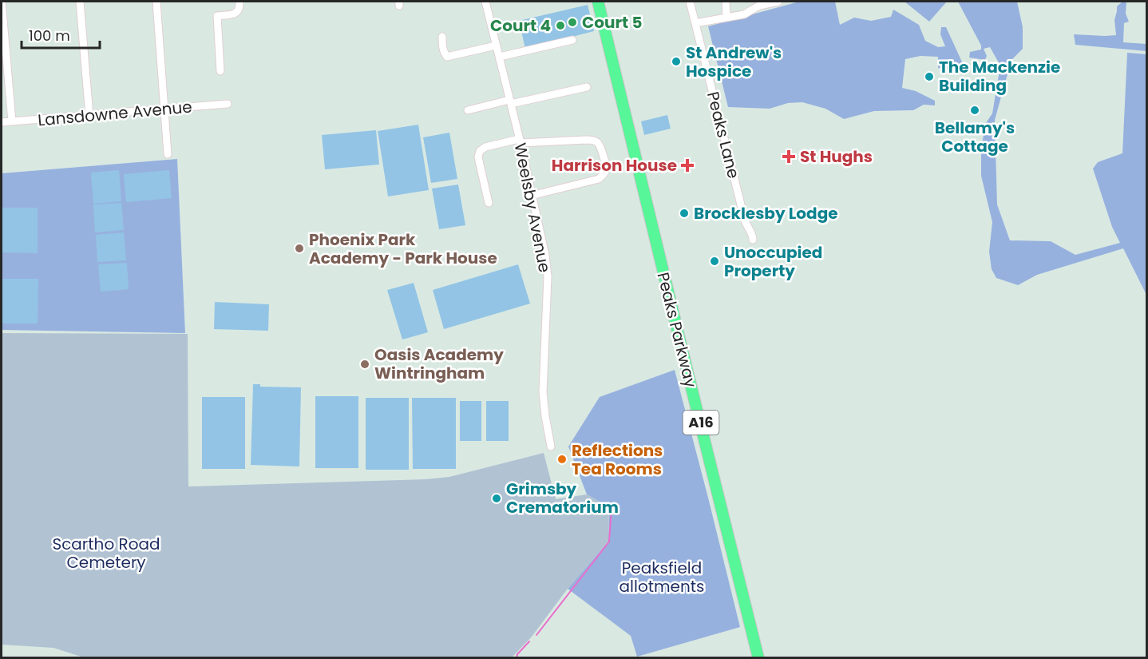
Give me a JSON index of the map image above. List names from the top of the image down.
{
  "streets": {
    "highway": ["Peaks Parkway", "A16"],
    "street": ["Lansdowne Avenue", "Peaks Lane", "Weelsby Avenue"]
  },
  "parks": ["Scartho Road Cemetery", "Peaksfield allotments"],
  "places": {
    "other": [
      "Court 5",
      "Court 4",
      "St Andrew's Hospice",
      "The Mackenzie Building",
      "Bellamy's Cottage",
      "Brocklesby Lodge",
      "Phoenix Park Academy - Park House",
      "Unoccupied Property",
      "Oasis Academy Wintringham",
      "Reflections Tea Rooms",
      "Grimsby Crematorium"
    ],
    "health": ["St Hughs", "Harrison House"]
  },
  "scale_bar": "100 m"
}
